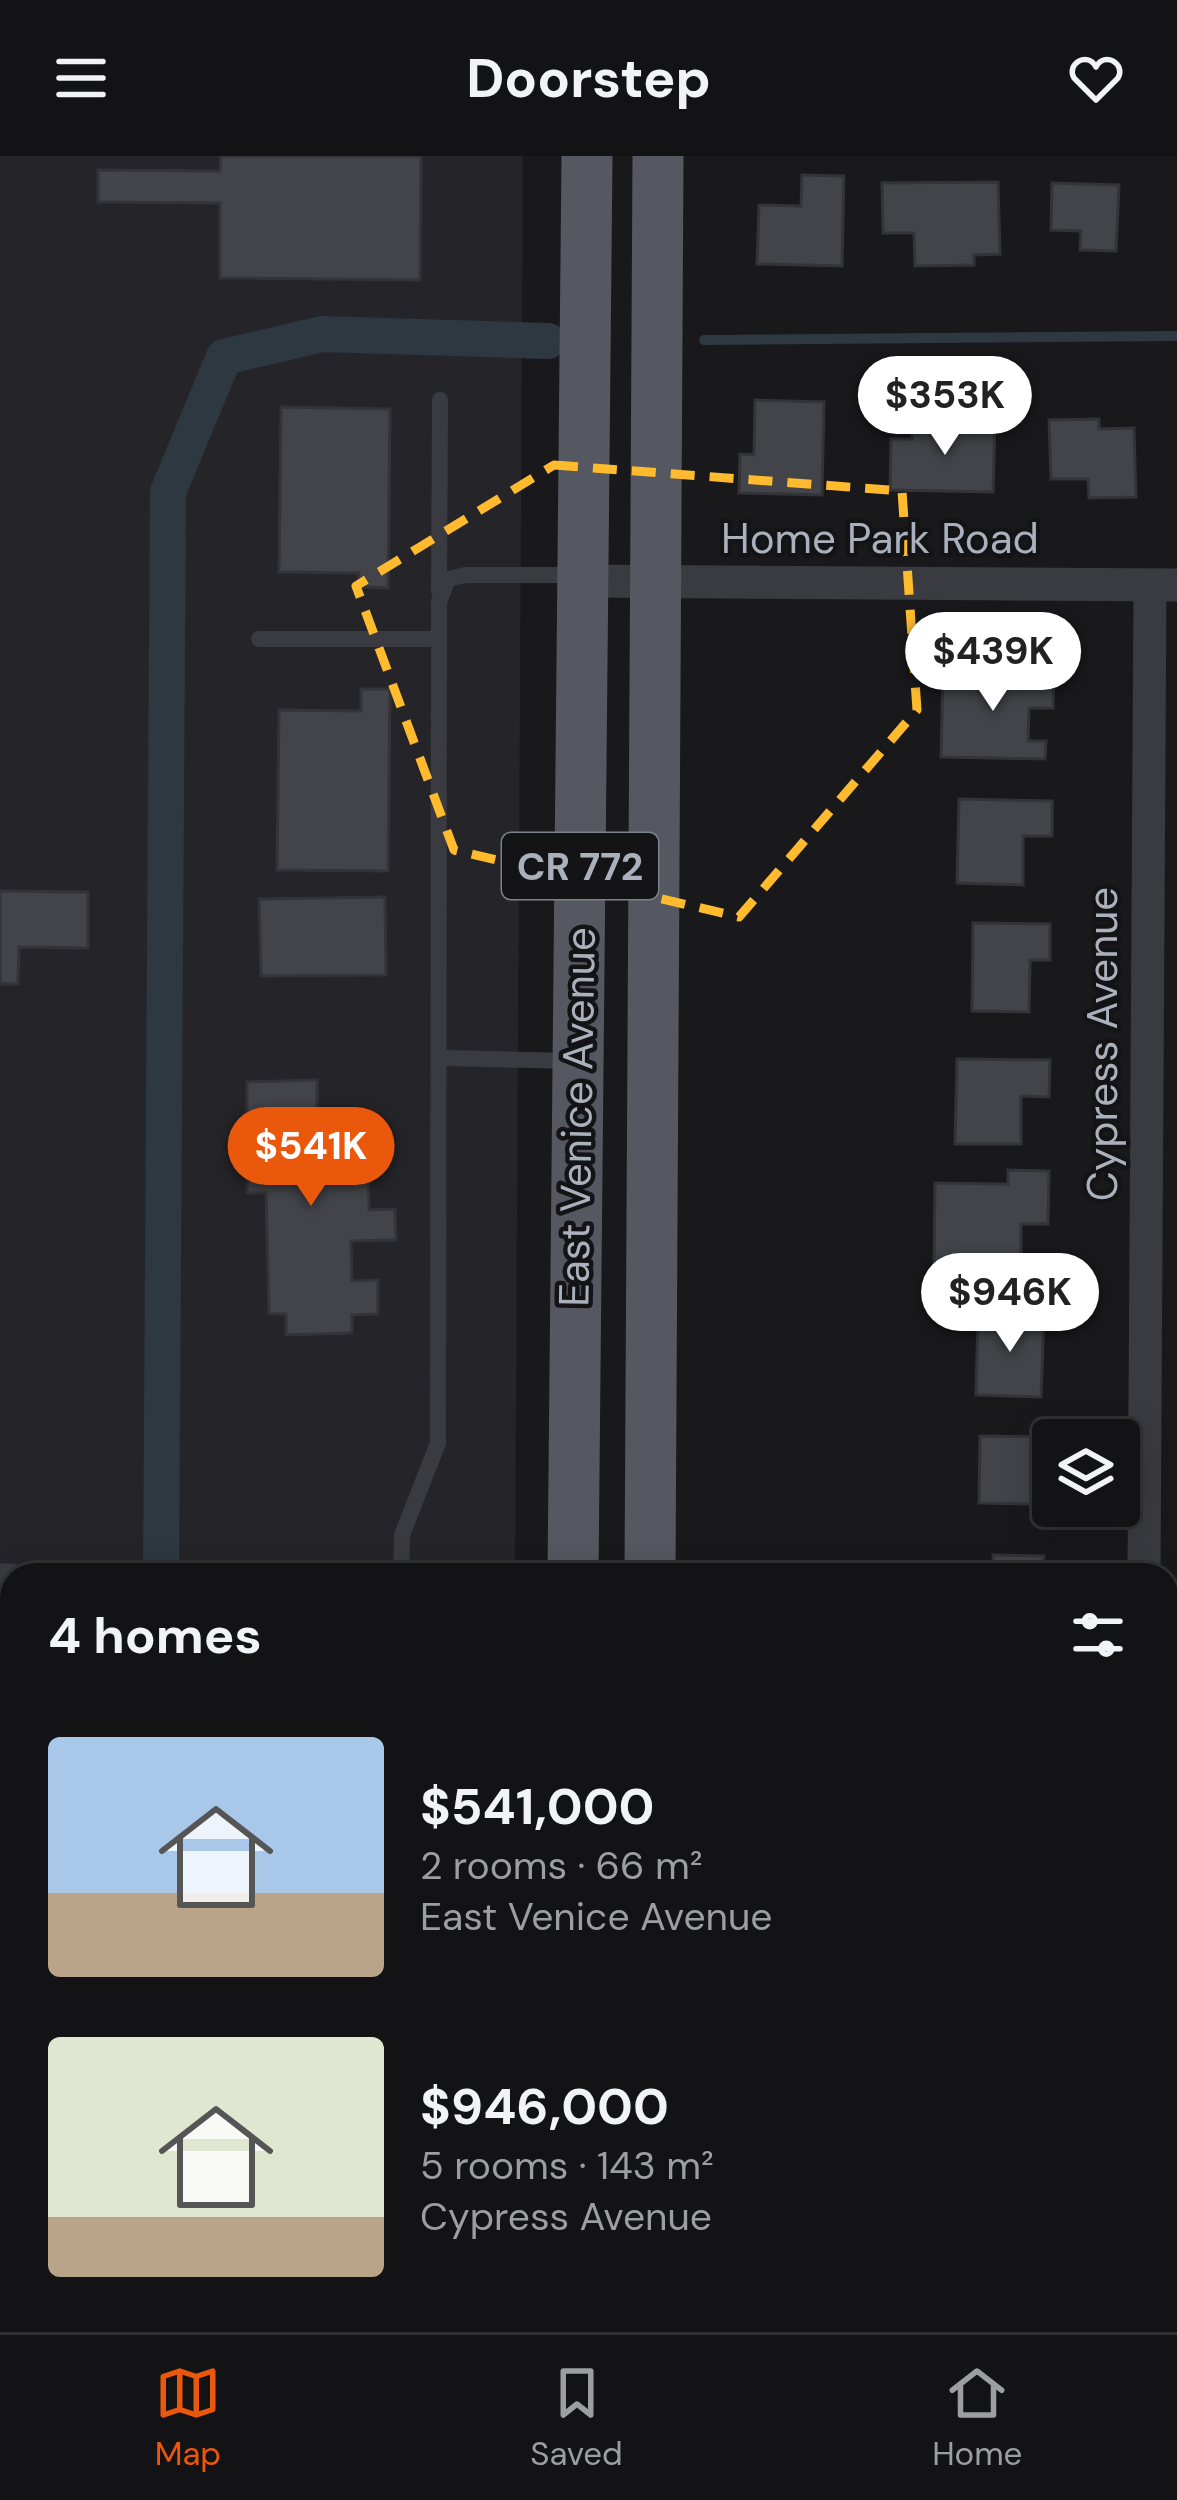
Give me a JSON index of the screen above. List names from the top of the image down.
{
  "streets": {
    "main road": ["CR 772", "East Venice Avenue"],
    "street": ["Home Park Road", "Cypress Avenue"]
  },
  "crossings": [
    ["Home Park Road", "Cypress Avenue"],
    ["Home Park Road", "East Venice Avenue"]
  ],
  "page": {
    "header": "Doorstep",
    "price": [
      "$353K",
      "$439K",
      "$541K",
      "$946K"
    ],
    "heading": "4 homes",
    "list": [
      {
        "name": "$541,000",
        "note": "2 rooms · 66 m² · East Venice Avenue"
      },
      {
        "name": "$946,000",
        "note": "5 rooms · 143 m² · Cypress Avenue"
      }
    ],
    "tabs": ["Map", "Saved", "Home"]
  }
}
